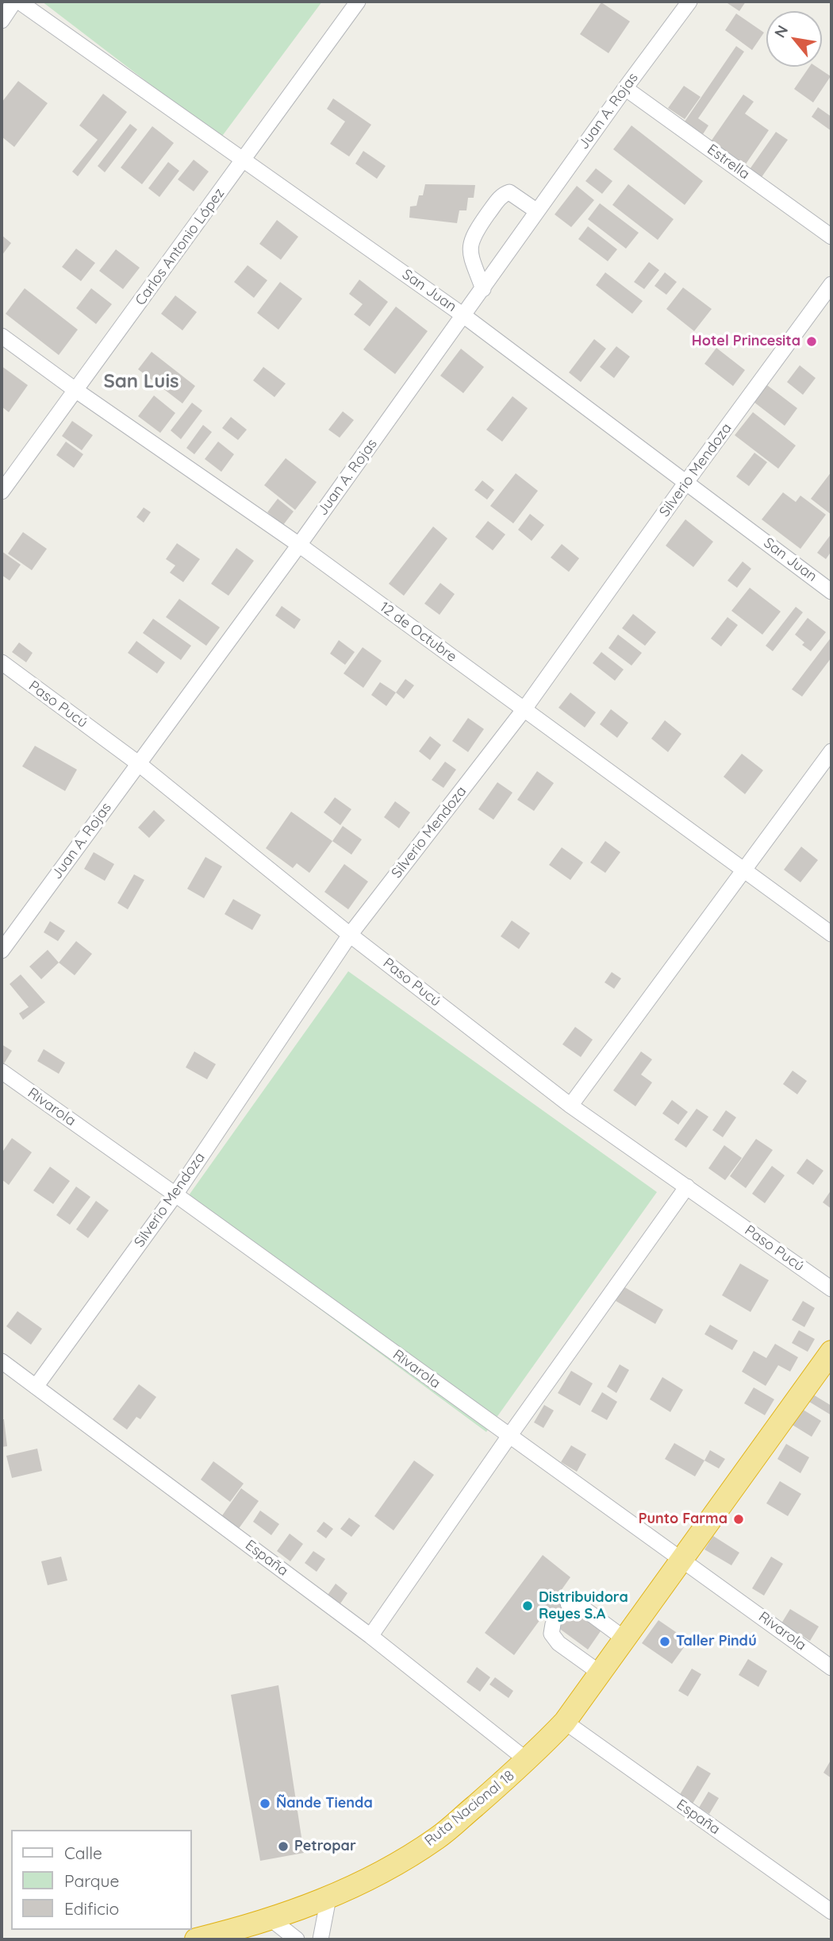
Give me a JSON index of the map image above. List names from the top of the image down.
{
  "streets": {
    "highway": ["Ruta Nacional 18"],
    "street": [
      "Juan A. Rojas",
      "Estrella",
      "Carlos Antonio López",
      "San Juan",
      "Silverio Mendoza",
      "12 de Octubre",
      "Paso Pucú",
      "Rivarola",
      "España"
    ]
  },
  "crossings": [
    ["Juan A. Rojas", "Estrella"],
    ["Juan A. Rojas", "San Juan"],
    ["Juan A. Rojas", "12 de Octubre"],
    ["Juan A. Rojas", "Paso Pucú"],
    ["Carlos Antonio López", "San Juan"],
    ["Carlos Antonio López", "12 de Octubre"],
    ["San Juan", "Silverio Mendoza"],
    ["Silverio Mendoza", "12 de Octubre"],
    ["Silverio Mendoza", "Paso Pucú"],
    ["Silverio Mendoza", "Rivarola"],
    ["Silverio Mendoza", "España"],
    ["Rivarola", "Ruta Nacional 18"],
    ["España", "Ruta Nacional 18"]
  ],
  "districts": ["San Luis"],
  "places": [
    "Hotel Princesita",
    "Punto Farma",
    "Distribuidora Reyes S.A",
    "Taller Pindú",
    "Ñande Tienda",
    "Petropar"
  ],
  "legend": ["Calle", "Parque", "Edificio"],
  "north": "top left"
}
